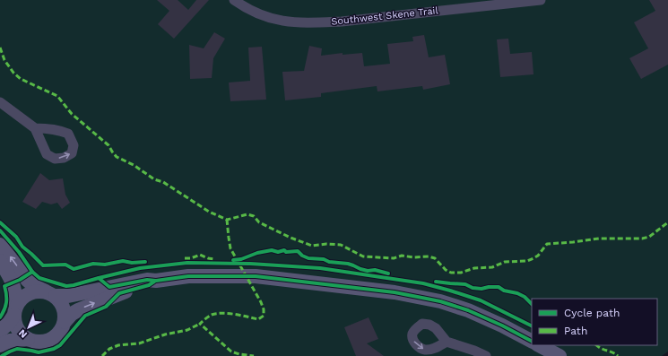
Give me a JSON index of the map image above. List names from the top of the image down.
{
  "streets": {
    "street": ["Southwest Skene Trail"]
  },
  "legend": ["Cycle path", "Path"],
  "north": "bottom left"
}
